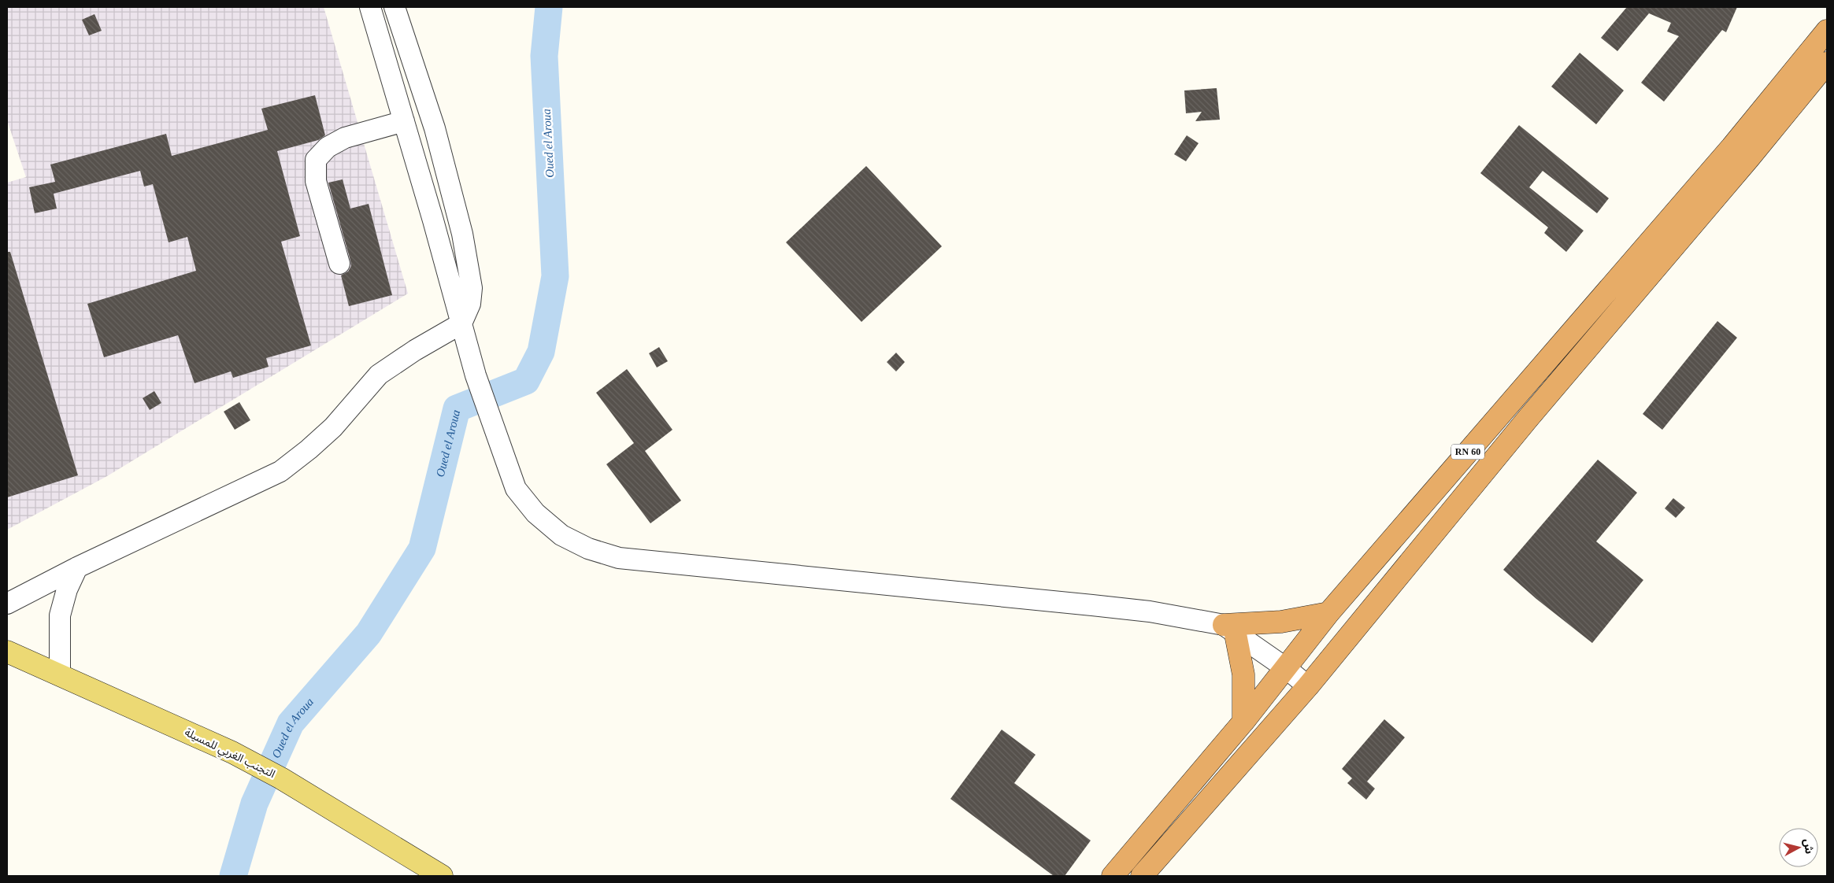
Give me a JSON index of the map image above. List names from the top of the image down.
{
  "streets": {
    "highway": ["RN 60"],
    "main road": ["التجنب الغربي للمسيلة"]
  },
  "water": ["Oued el Aroua"],
  "north": "right"
}
